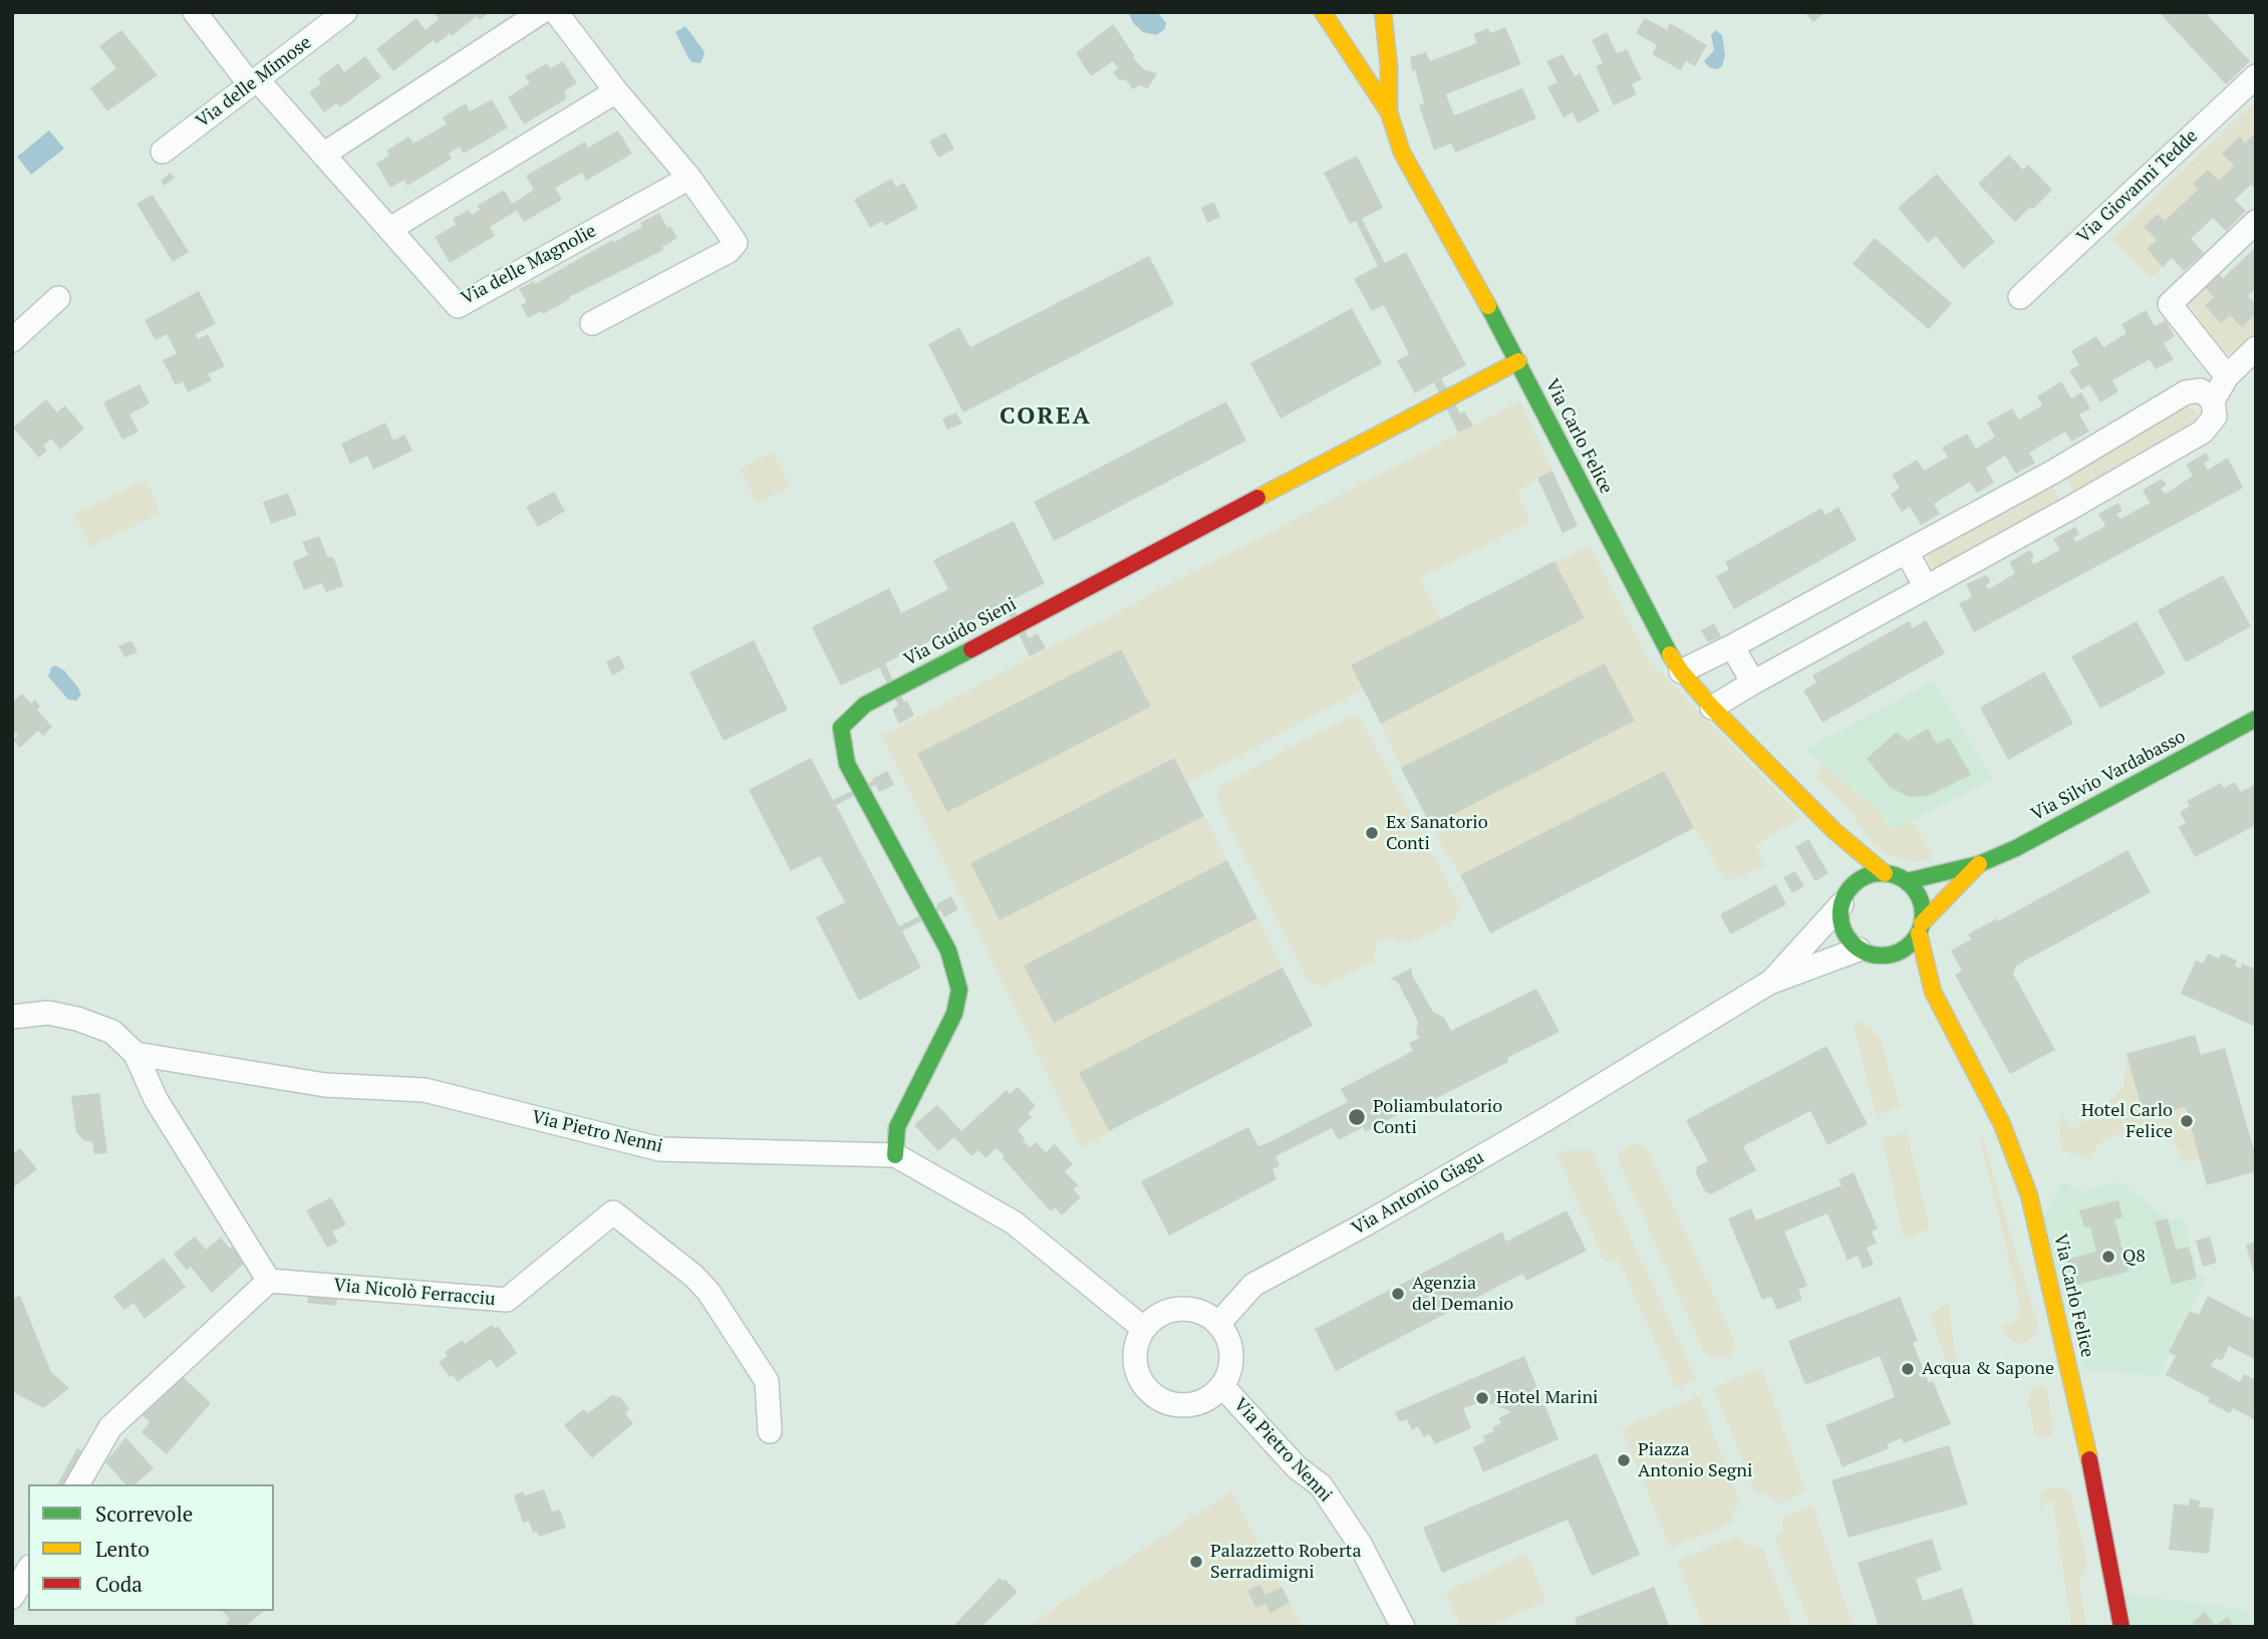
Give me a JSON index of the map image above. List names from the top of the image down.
{
  "streets": {
    "main road": ["Via Carlo Felice", "Via Guido Sieni", "Via Silvio Vardabasso"],
    "street": [
      "Via delle Mimose",
      "Via Giovanni Tedde",
      "Via delle Magnolie",
      "Via Pietro Nenni",
      "Via Antonio Giagu",
      "Via Nicolò Ferracciu"
    ]
  },
  "crossings": [
    ["Via delle Mimose", "Via delle Magnolie"],
    ["Via Carlo Felice", "Via Guido Sieni"],
    ["Via Carlo Felice", "Via Silvio Vardabasso"],
    ["Via Carlo Felice", "Via Antonio Giagu"],
    ["Via Guido Sieni", "Via Pietro Nenni"],
    ["Via Silvio Vardabasso", "Via Antonio Giagu"],
    ["Via Pietro Nenni", "Via Antonio Giagu"]
  ],
  "districts": ["COREA"],
  "places": [
    "Ex Sanatorio Conti",
    "Poliambulatorio Conti",
    "Hotel Carlo Felice",
    "Q8",
    "Agenzia del Demanio",
    "Acqua & Sapone",
    "Hotel Marini",
    "Piazza Antonio Segni",
    "Palazzetto Roberta Serradimigni"
  ],
  "legend": ["Scorrevole", "Lento", "Coda"]
}
